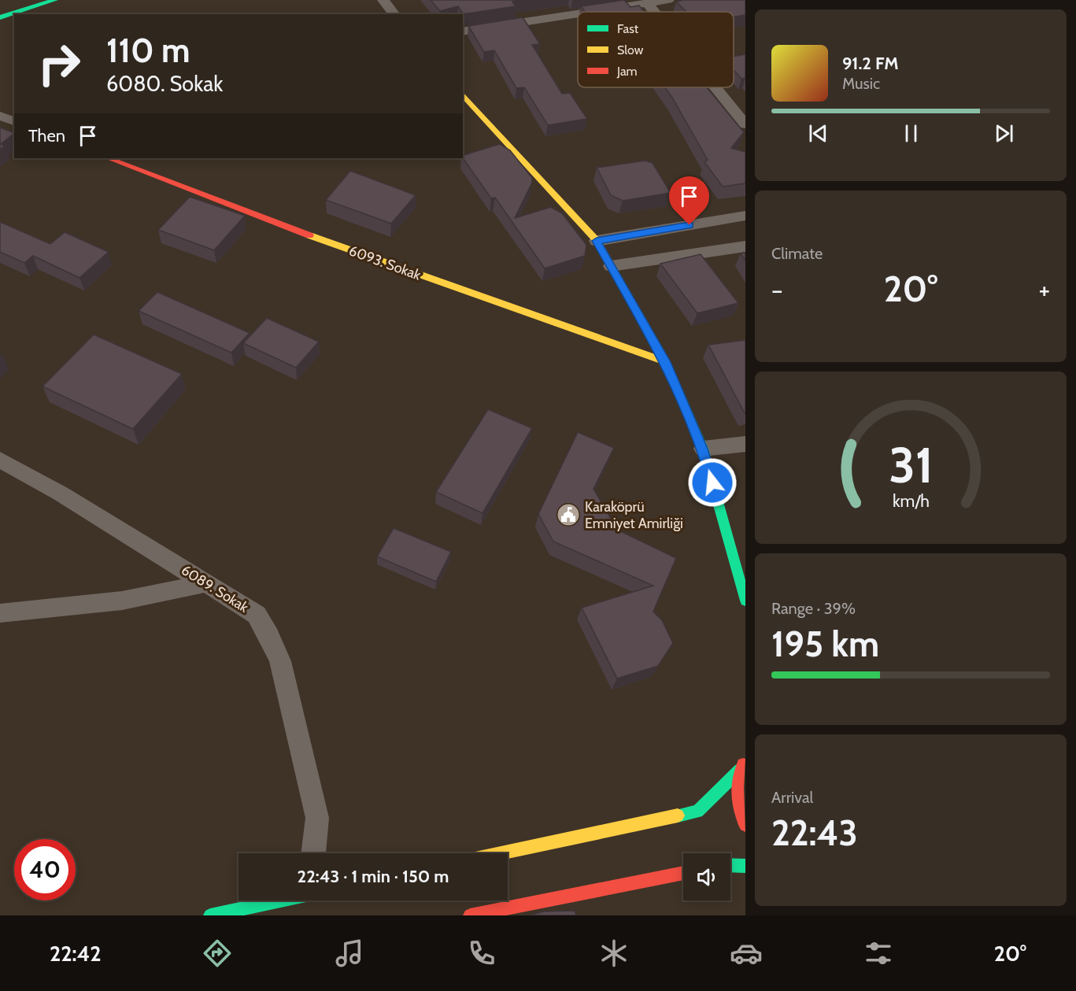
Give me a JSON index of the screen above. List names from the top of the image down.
{
  "streets": {
    "street": ["6093. Sokak", "6089. Sokak"]
  },
  "places": {
    "public building": ["Karaköprü Emniyet Amirliği"]
  },
  "legend": ["Fast", "Slow", "Jam"],
  "page": {
    "turn": ["110 m", "6080. Sokak"],
    "song": ["91.2 FM", "Music"],
    "then": "Then",
    "tile": [
      "Climate",
      ["Range · 39%", "195 km"],
      ["Arrival", "22:43"]
    ],
    "heat": ["−", "20°", "+"],
    "limit": "40",
    "trip": "22:43 · 1 min · 150 m",
    "tabs": ["22:42", "20°"],
    "gauge": ["31", "km/h"]
  }
}
